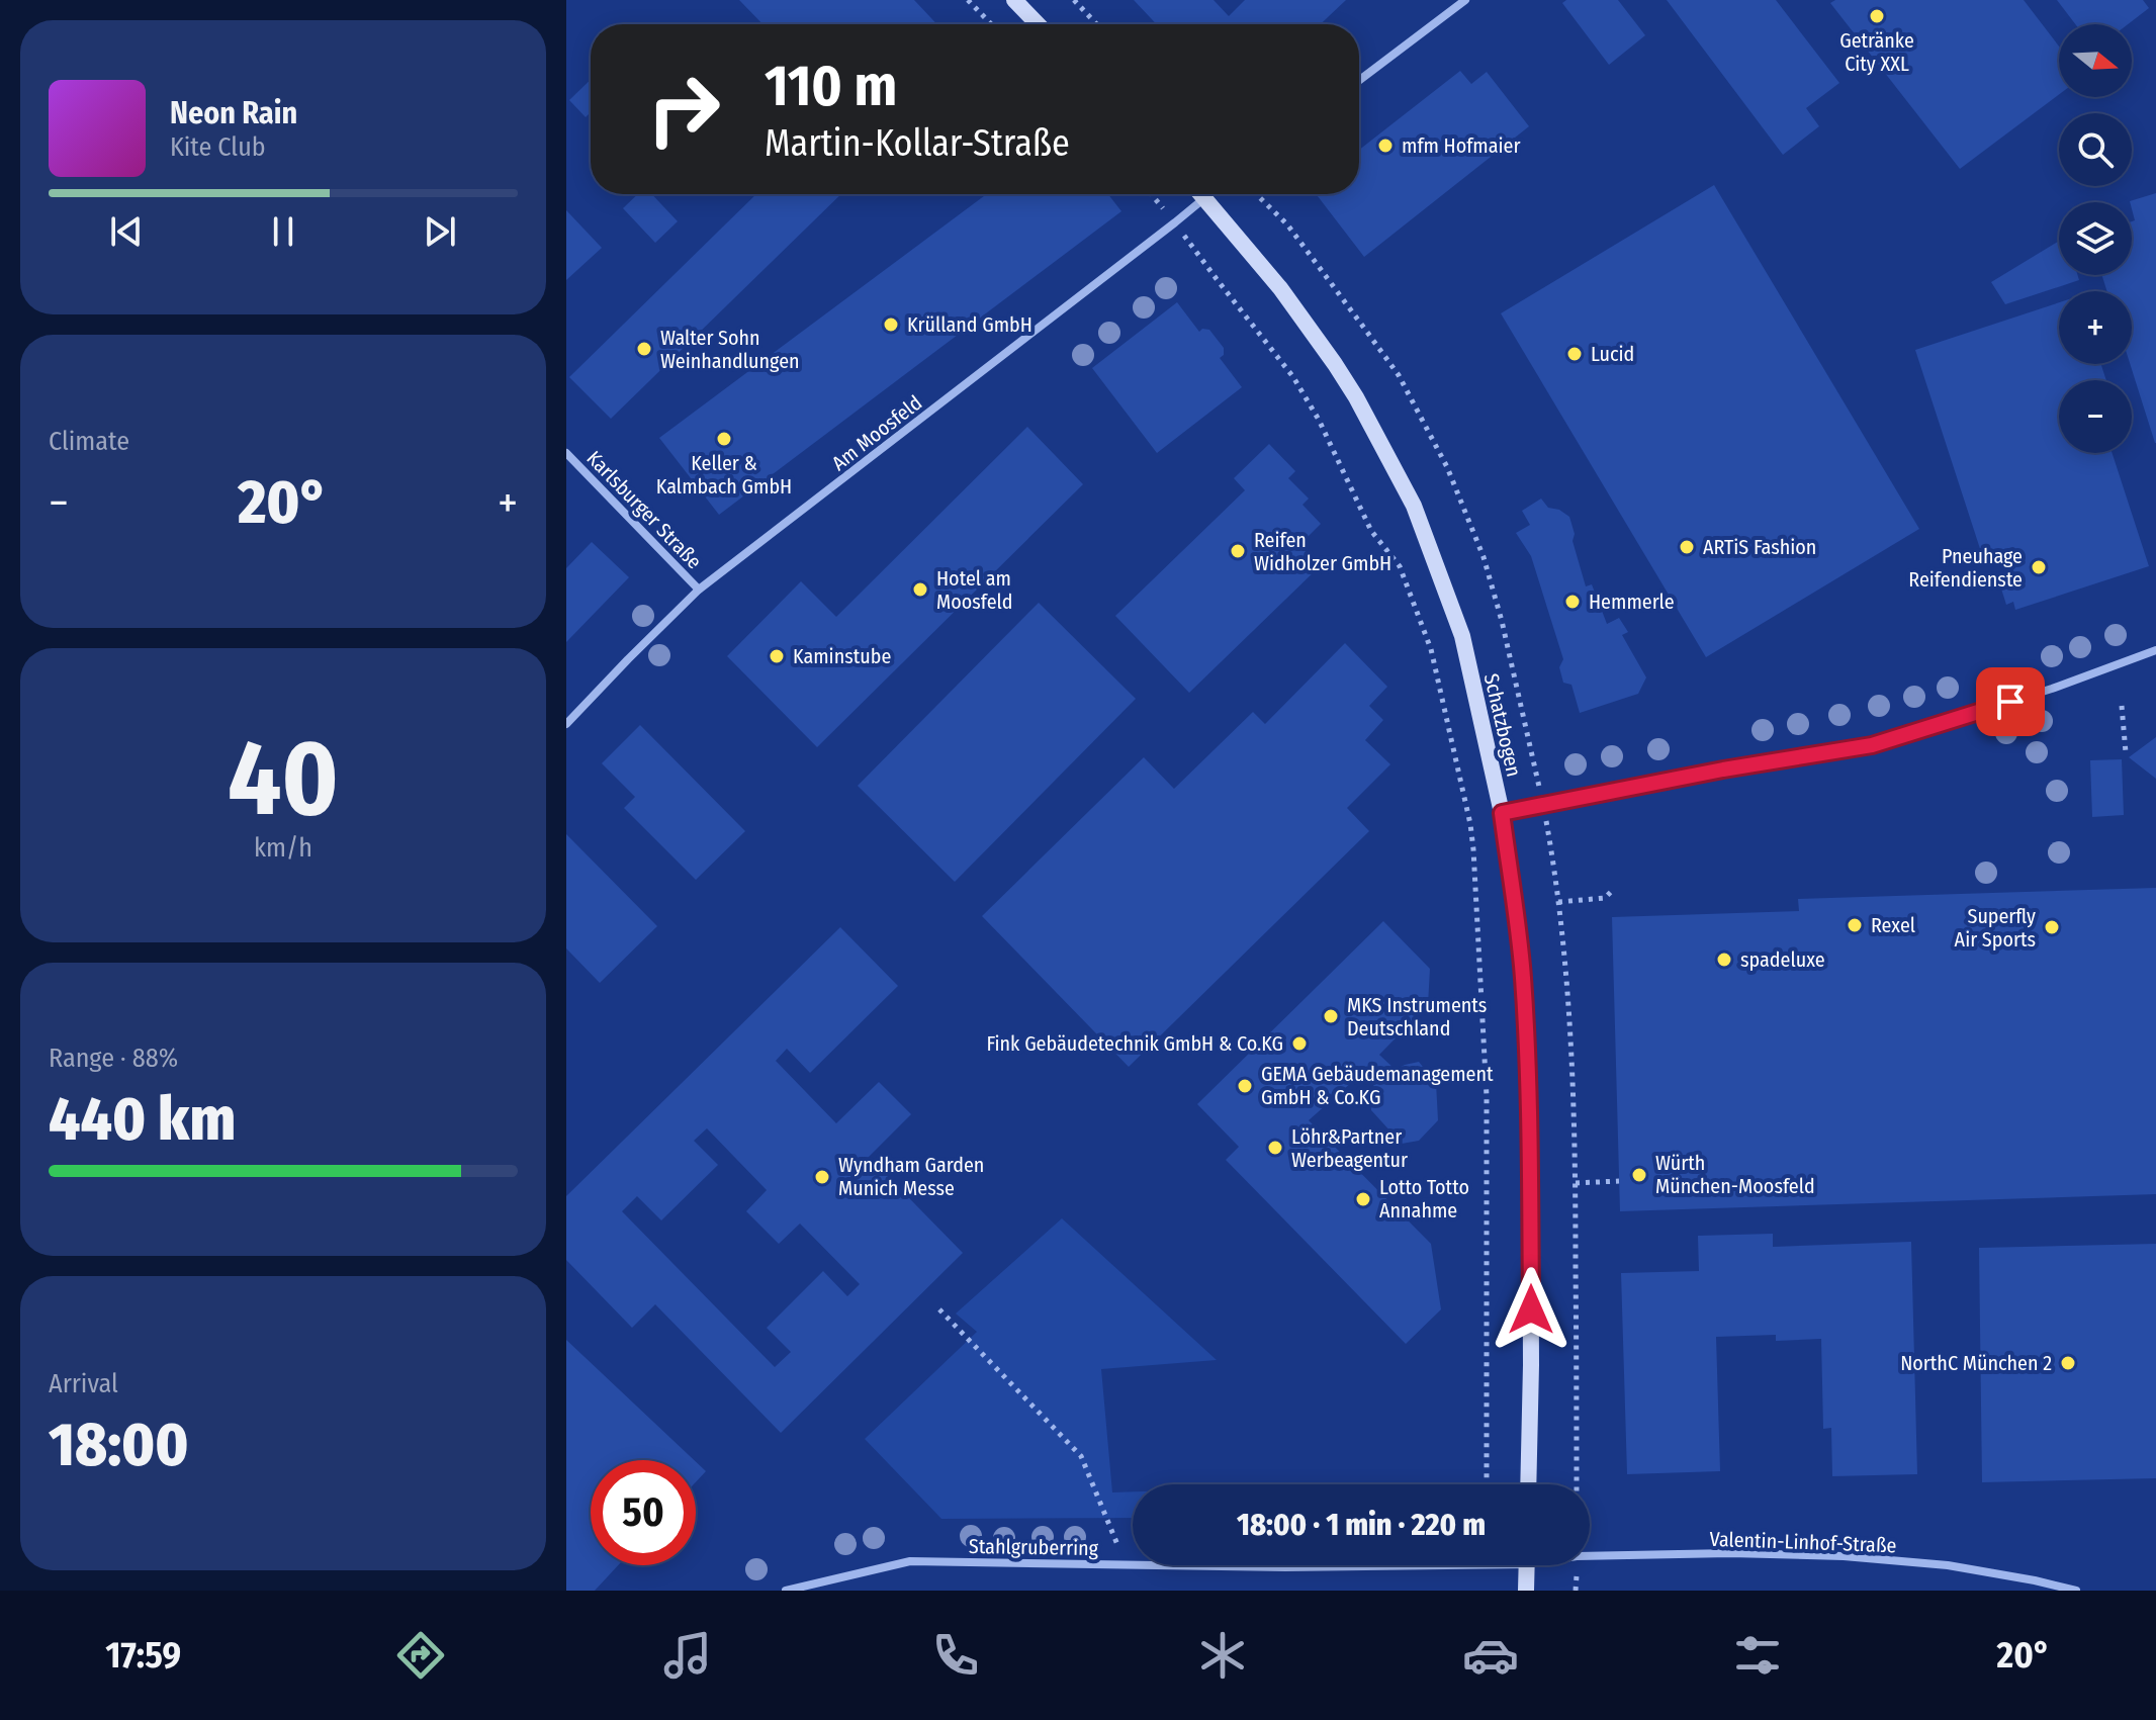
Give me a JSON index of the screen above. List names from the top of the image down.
{
  "streets": {
    "main road": ["Schatzbogen"],
    "street": [
      "Am Moosfeld",
      "Karlsburger Straße",
      "Valentin-Linhof-Straße",
      "Stahlgruberring"
    ]
  },
  "crossings": [
    ["Am Moosfeld", "Karlsburger Straße"],
    ["Am Moosfeld", "Schatzbogen"]
  ],
  "places": [
    "Getränke City XXL",
    "mfm Hofmaier",
    "Krülland GmbH",
    "Walter Sohn Weinhandlungen",
    "Lucid",
    "Keller & Kalmbach GmbH",
    "ARTiS Fashion",
    "Reifen Widholzer GmbH",
    "Pneuhage Reifendienste",
    "Hotel am Moosfeld",
    "Hemmerle",
    "Kaminstube",
    "Rexel",
    "Superfly Air Sports",
    "spadeluxe",
    "MKS Instruments Deutschland",
    "Fink Gebäudetechnik GmbH & Co.KG",
    "GEMA Gebäudemanagement GmbH & Co.KG",
    "Löhr&Partner Werbeagentur",
    "Würth München-Moosfeld",
    "Wyndham Garden Munich Messe",
    "Lotto Totto Annahme",
    "NorthC München 2"
  ],
  "north": "right",
  "page": {
    "map_buttons": ["+", "−"],
    "turn": ["110 m", "Martin-Kollar-Straße"],
    "song": ["Neon Rain", "Kite Club"],
    "tile": [
      "Climate",
      ["40", "km/h"],
      ["Range · 88%", "440 km"],
      ["Arrival", "18:00"]
    ],
    "heat": ["−", "20°", "+"],
    "limit": "50",
    "trip": "18:00 · 1 min · 220 m",
    "tabs": ["17:59", "20°"]
  }
}
